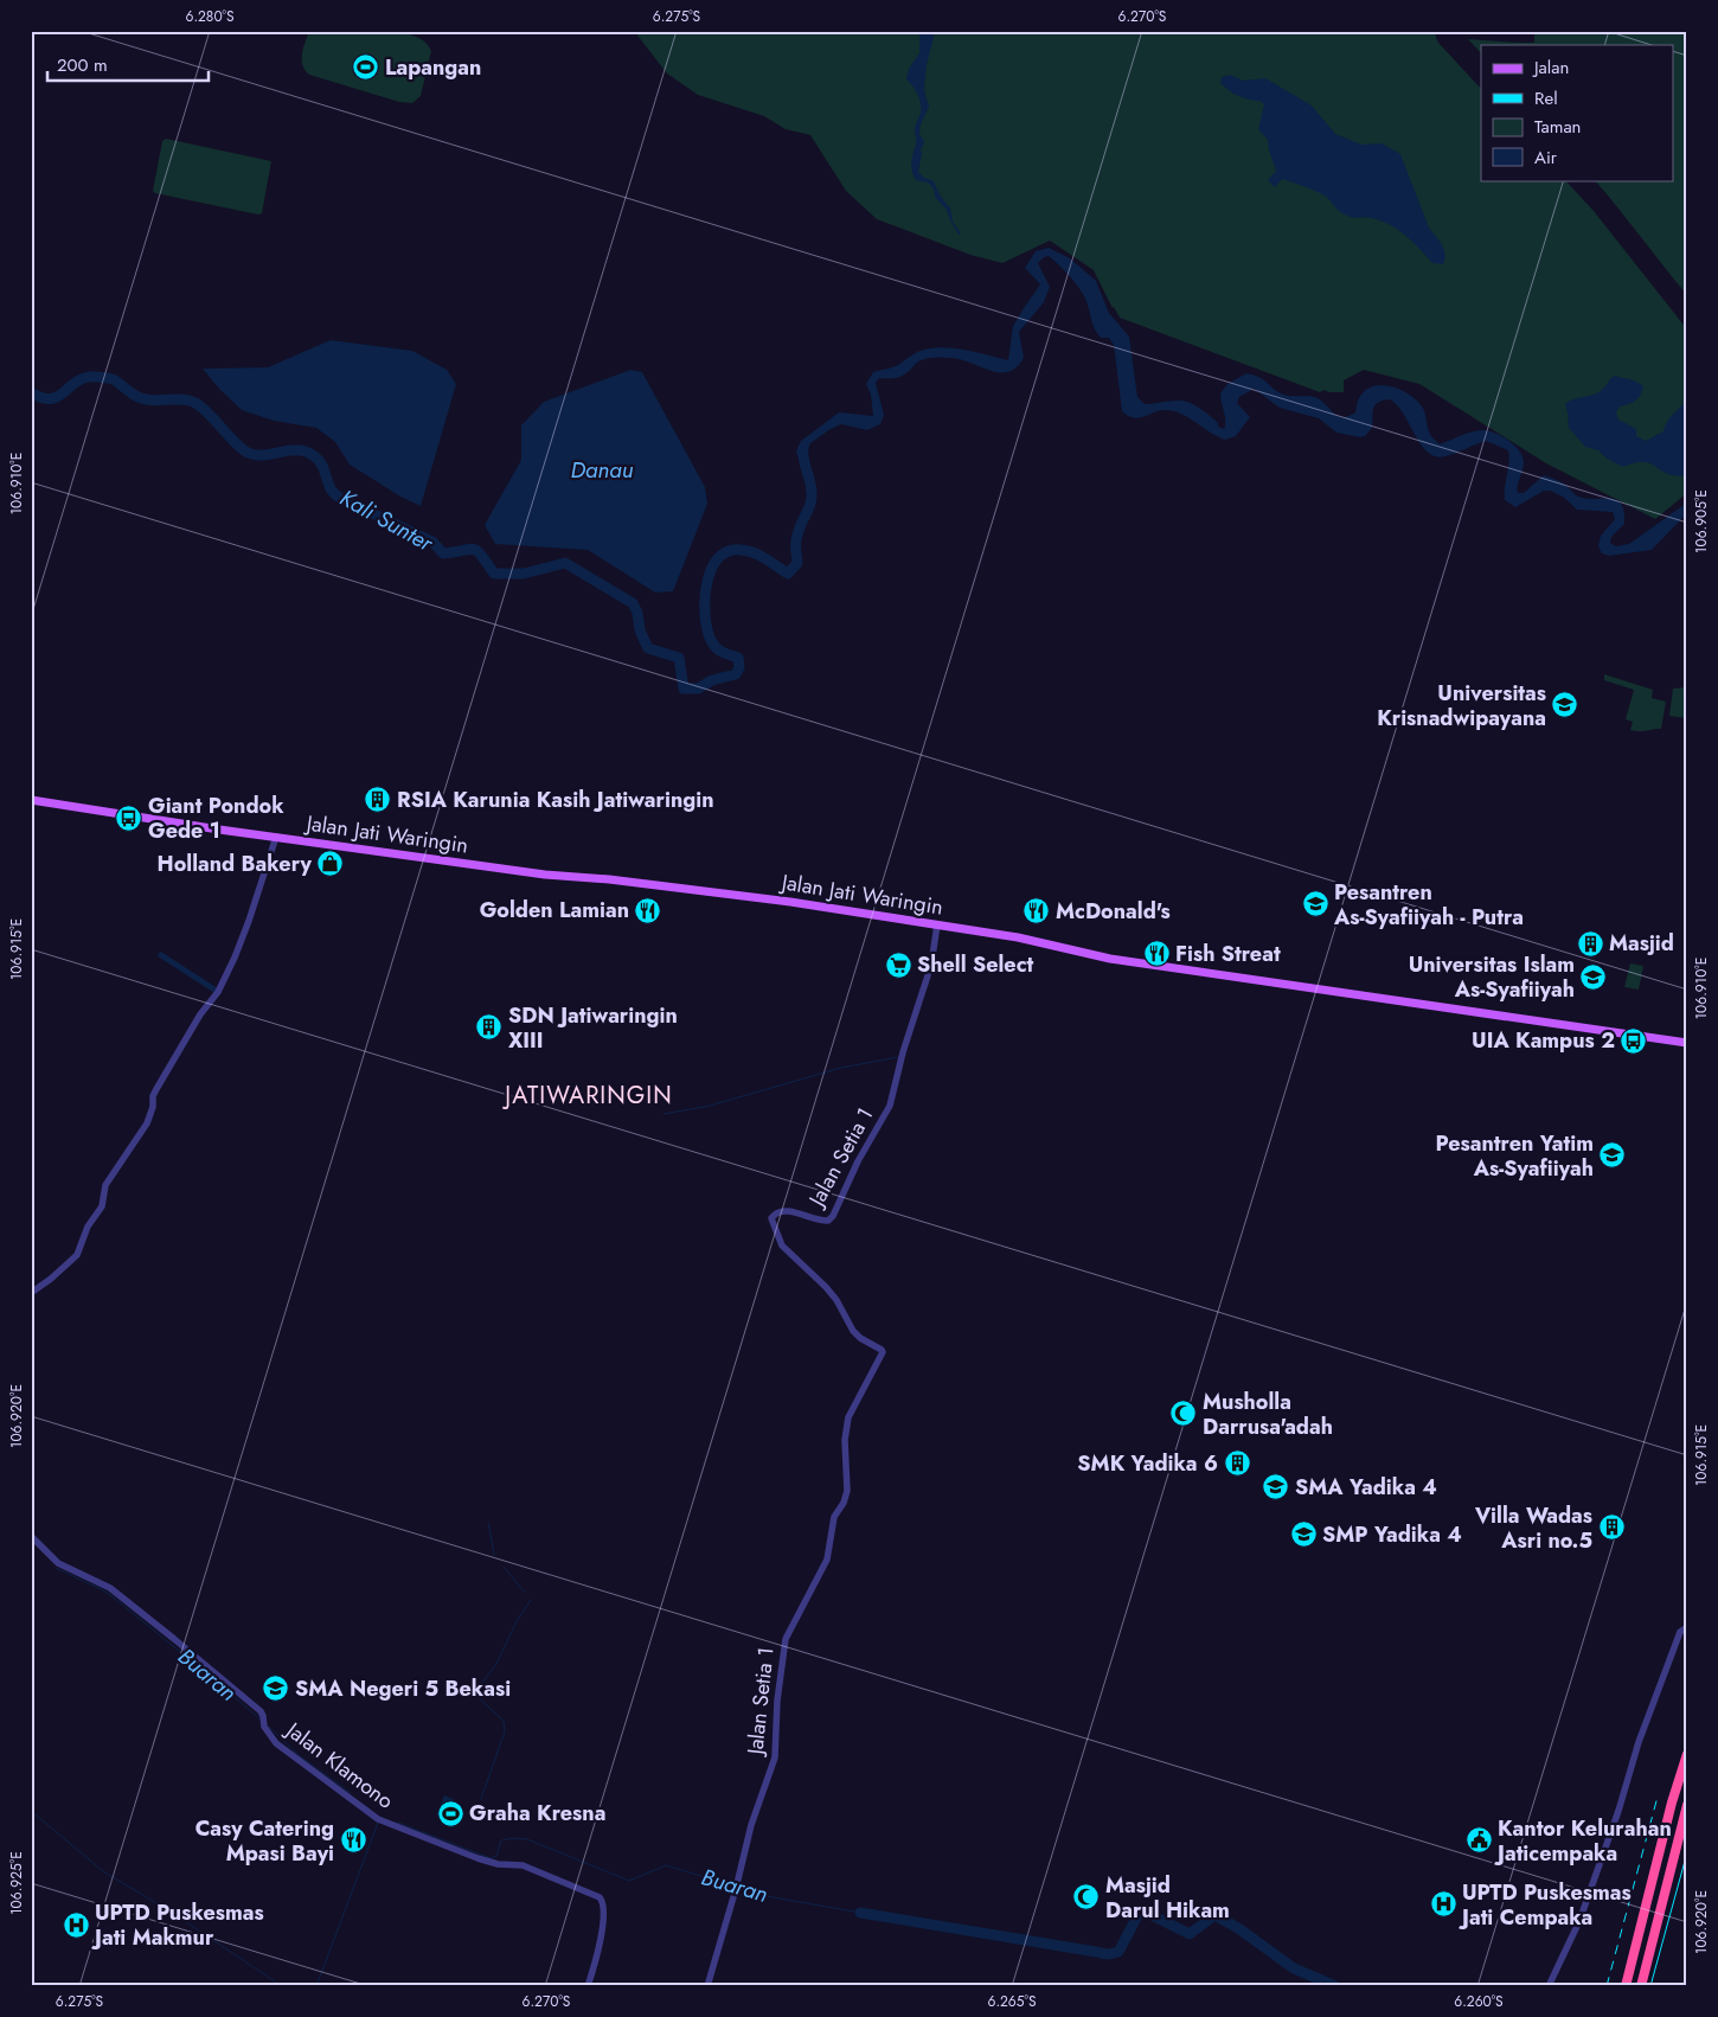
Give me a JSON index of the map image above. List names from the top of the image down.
{
  "streets": {
    "main road": ["Jalan Jati Waringin"],
    "street": ["Jalan Setia 1", "Jalan Klamono"]
  },
  "crossings": [
    ["Jalan Jati Waringin", "Jalan Setia 1"]
  ],
  "districts": ["JATIWARINGIN"],
  "water": ["Danau", "Kali Sunter", "Buaran"],
  "places": {
    "sports": ["Lapangan", "Graha Kresna"],
    "school or university": [
      "Universitas Krisnadwipayana",
      "Pesantren As-Syafiiyah - Putra",
      "Universitas Islam As-Syafiiyah",
      "Pesantren Yatim As-Syafiiyah",
      "SMA Yadika 4",
      "SMP Yadika 4",
      "SMA Negeri 5 Bekasi"
    ],
    "building": [
      "RSIA Karunia Kasih Jatiwaringin",
      "Masjid",
      "SDN Jatiwaringin XIII",
      "SMK Yadika 6",
      "Villa Wadas Asri no.5"
    ],
    "bus stop": ["Giant Pondok Gede 1", "UIA Kampus 2"],
    "shop": ["Holland Bakery"],
    "restaurant": [
      "Golden Lamian",
      "McDonald's",
      "Fish Streat",
      "Casy Catering Mpasi Bayi"
    ],
    "supermarket": ["Shell Select"],
    "mosque": ["Musholla Darrusa'adah", "Masjid Darul Hikam"],
    "public building": ["Kantor Kelurahan Jaticempaka"],
    "hospital": ["UPTD Puskesmas Jati Cempaka", "UPTD Puskesmas Jati Makmur"]
  },
  "legend": [
    "Jalan",
    "Rel",
    "Taman",
    "Air"
  ],
  "scale_bar": "200 m",
  "coordinates": [
    "6.280°S",
    "6.275°S",
    "6.270°S",
    "106.910°E",
    "106.905°E",
    "106.915°E",
    "106.920°E",
    "106.925°E",
    "6.265°S",
    "6.260°S"
  ]
}
